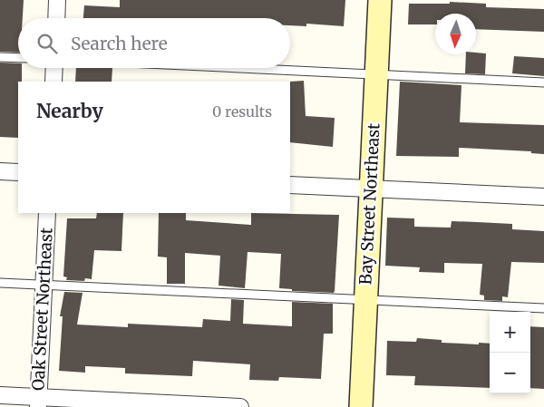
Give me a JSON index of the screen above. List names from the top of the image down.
{
  "streets": {
    "street": ["Bay Street Northeast", "Oak Street Northeast"]
  },
  "north": "bottom",
  "page": {
    "search": "Search here",
    "heading": ["Nearby", "0 results"],
    "map_buttons": ["+", "−"]
  }
}
